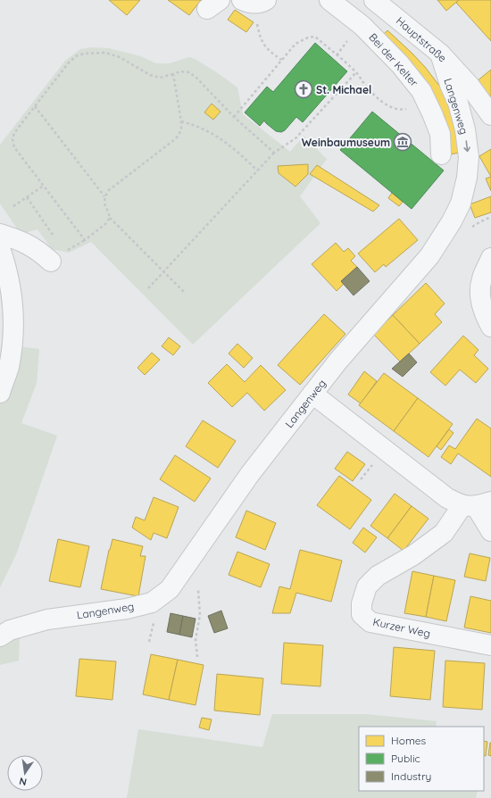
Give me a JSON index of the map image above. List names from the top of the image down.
{
  "streets": {
    "street": [
      "Hauptstraße",
      "Bei der Kelter",
      "Langenweg",
      "Kurzer Weg"
    ]
  },
  "crossings": [
    ["Hauptstraße", "Langenweg"]
  ],
  "one_way": ["Langenweg"],
  "places": {
    "church": ["St. Michael"],
    "museum": ["Weinbaumuseum"]
  },
  "legend": ["Homes", "Public", "Industry"],
  "north": "bottom"
}
